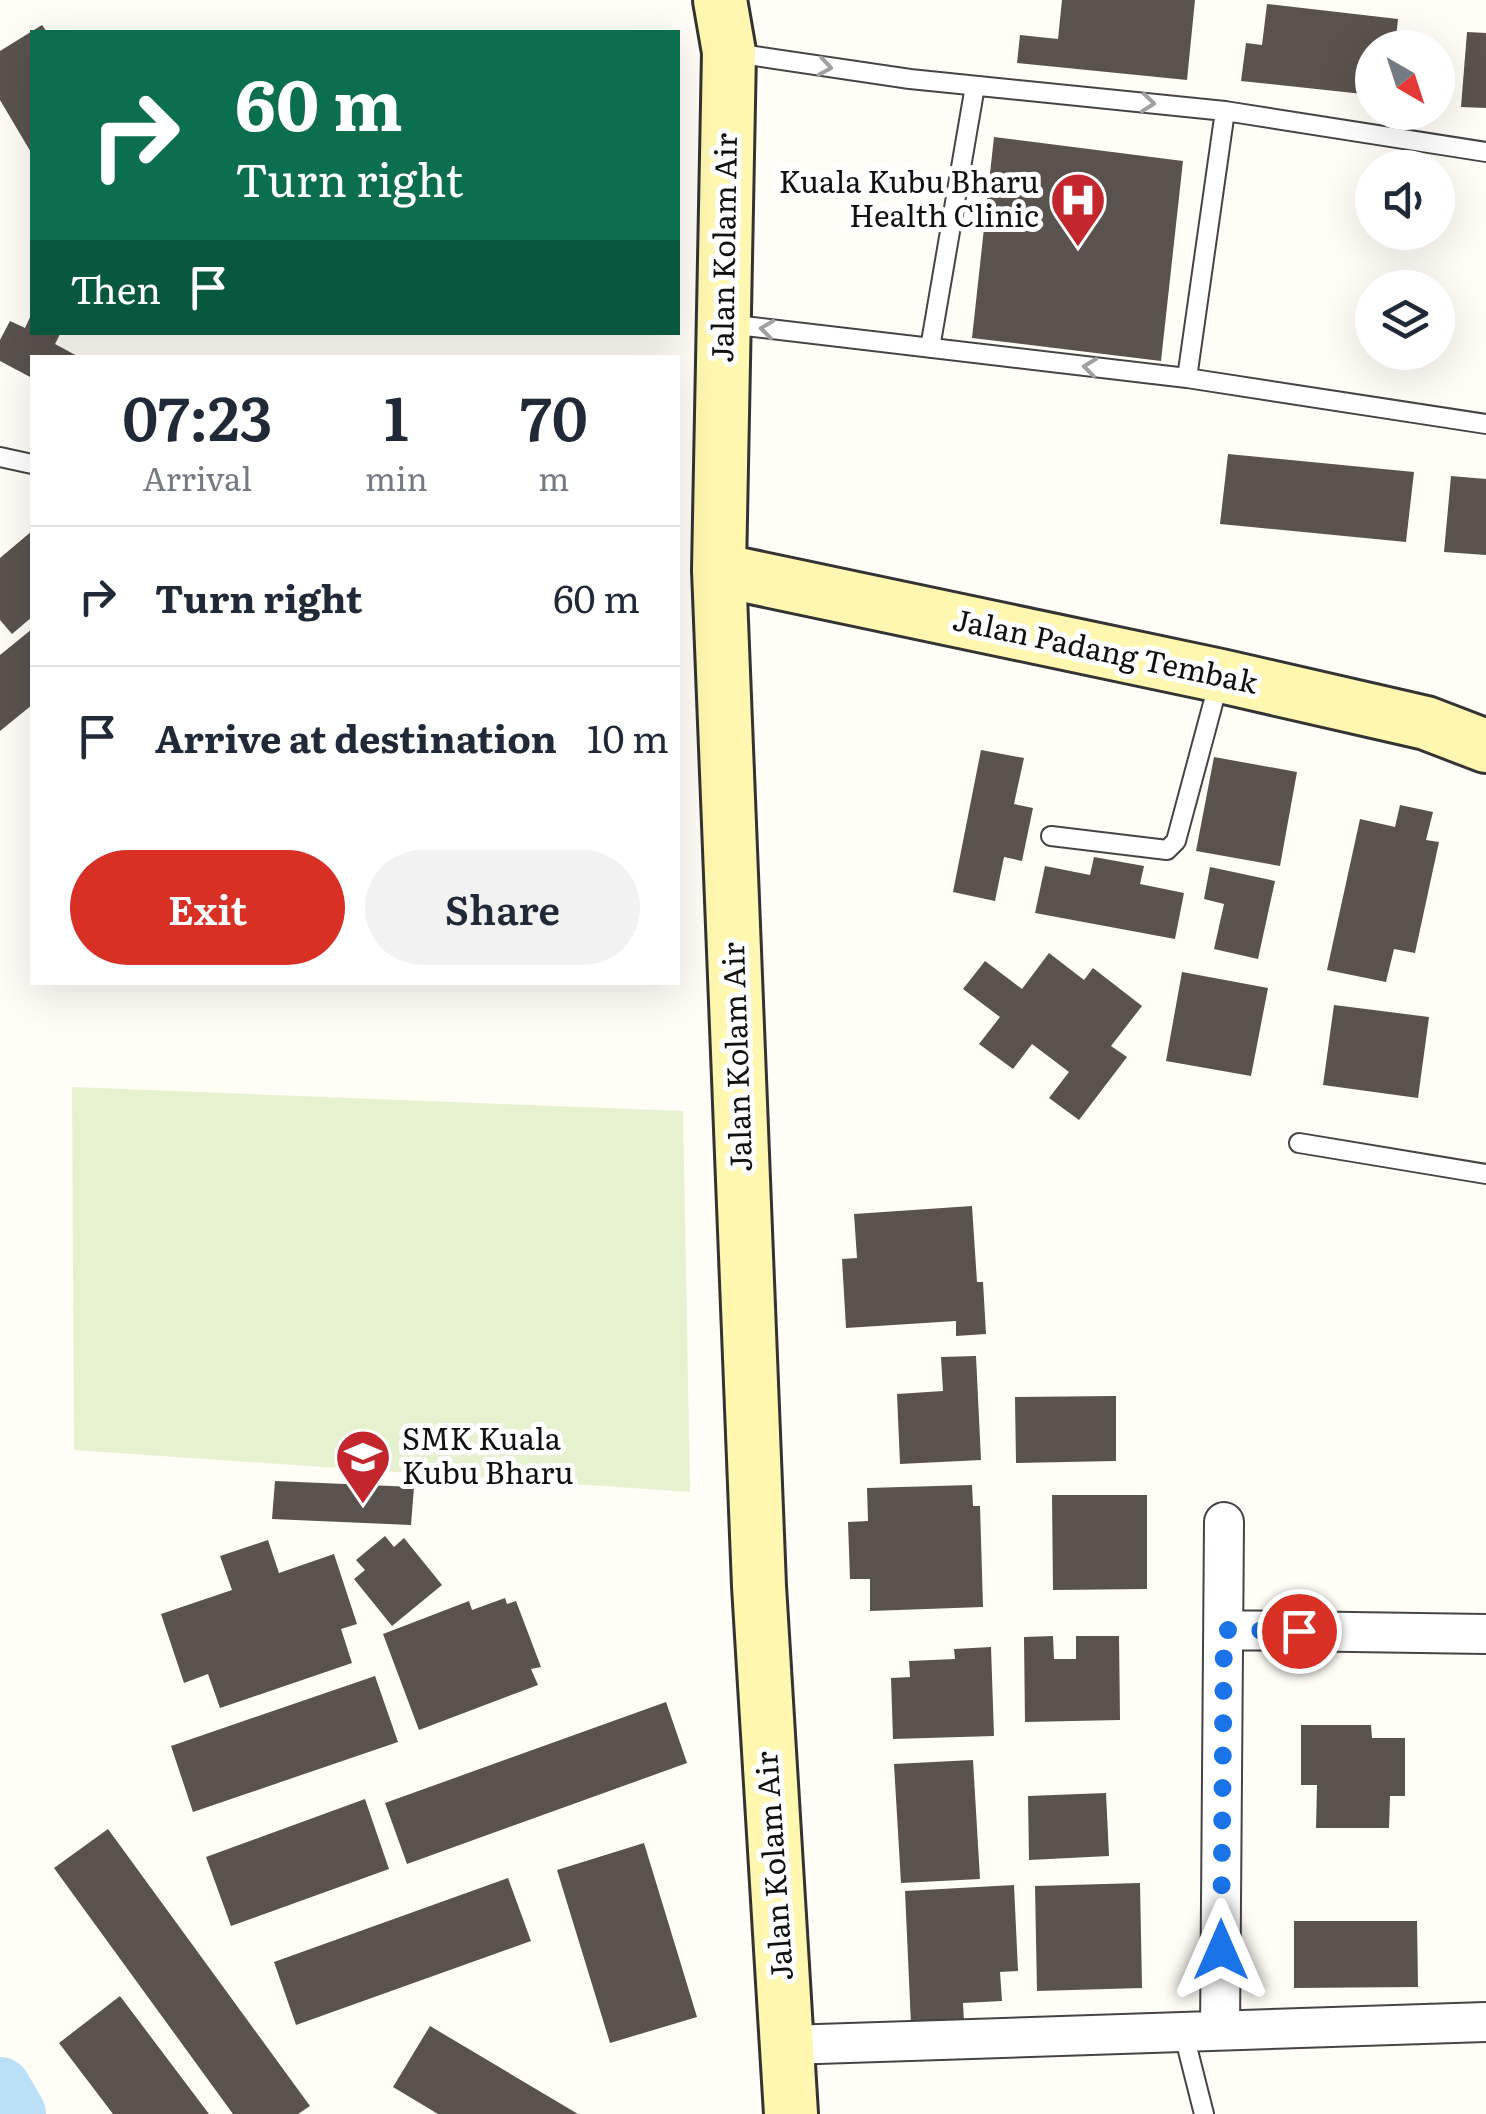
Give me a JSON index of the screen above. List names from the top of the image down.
{
  "streets": {
    "street": ["Jalan Kolam Air", "Jalan Padang Tembak"]
  },
  "crossings": [
    ["Jalan Kolam Air", "Jalan Padang Tembak"]
  ],
  "places": {
    "hospital": ["Kuala Kubu Bharu Health Clinic"],
    "school or university": ["SMK Kuala Kubu Bharu"]
  },
  "north": "bottom right",
  "page": {
    "turn": ["60 m", "Turn right"],
    "then": "Then",
    "eta": [
      "07:23",
      "Arrival",
      "1",
      "min",
      "70",
      "m"
    ],
    "list": [
      {
        "name": "Turn right",
        "value": "60 m"
      },
      {
        "name": "Arrive at destination",
        "value": "10 m"
      }
    ],
    "buttons": ["Exit", "Share"]
  }
}
